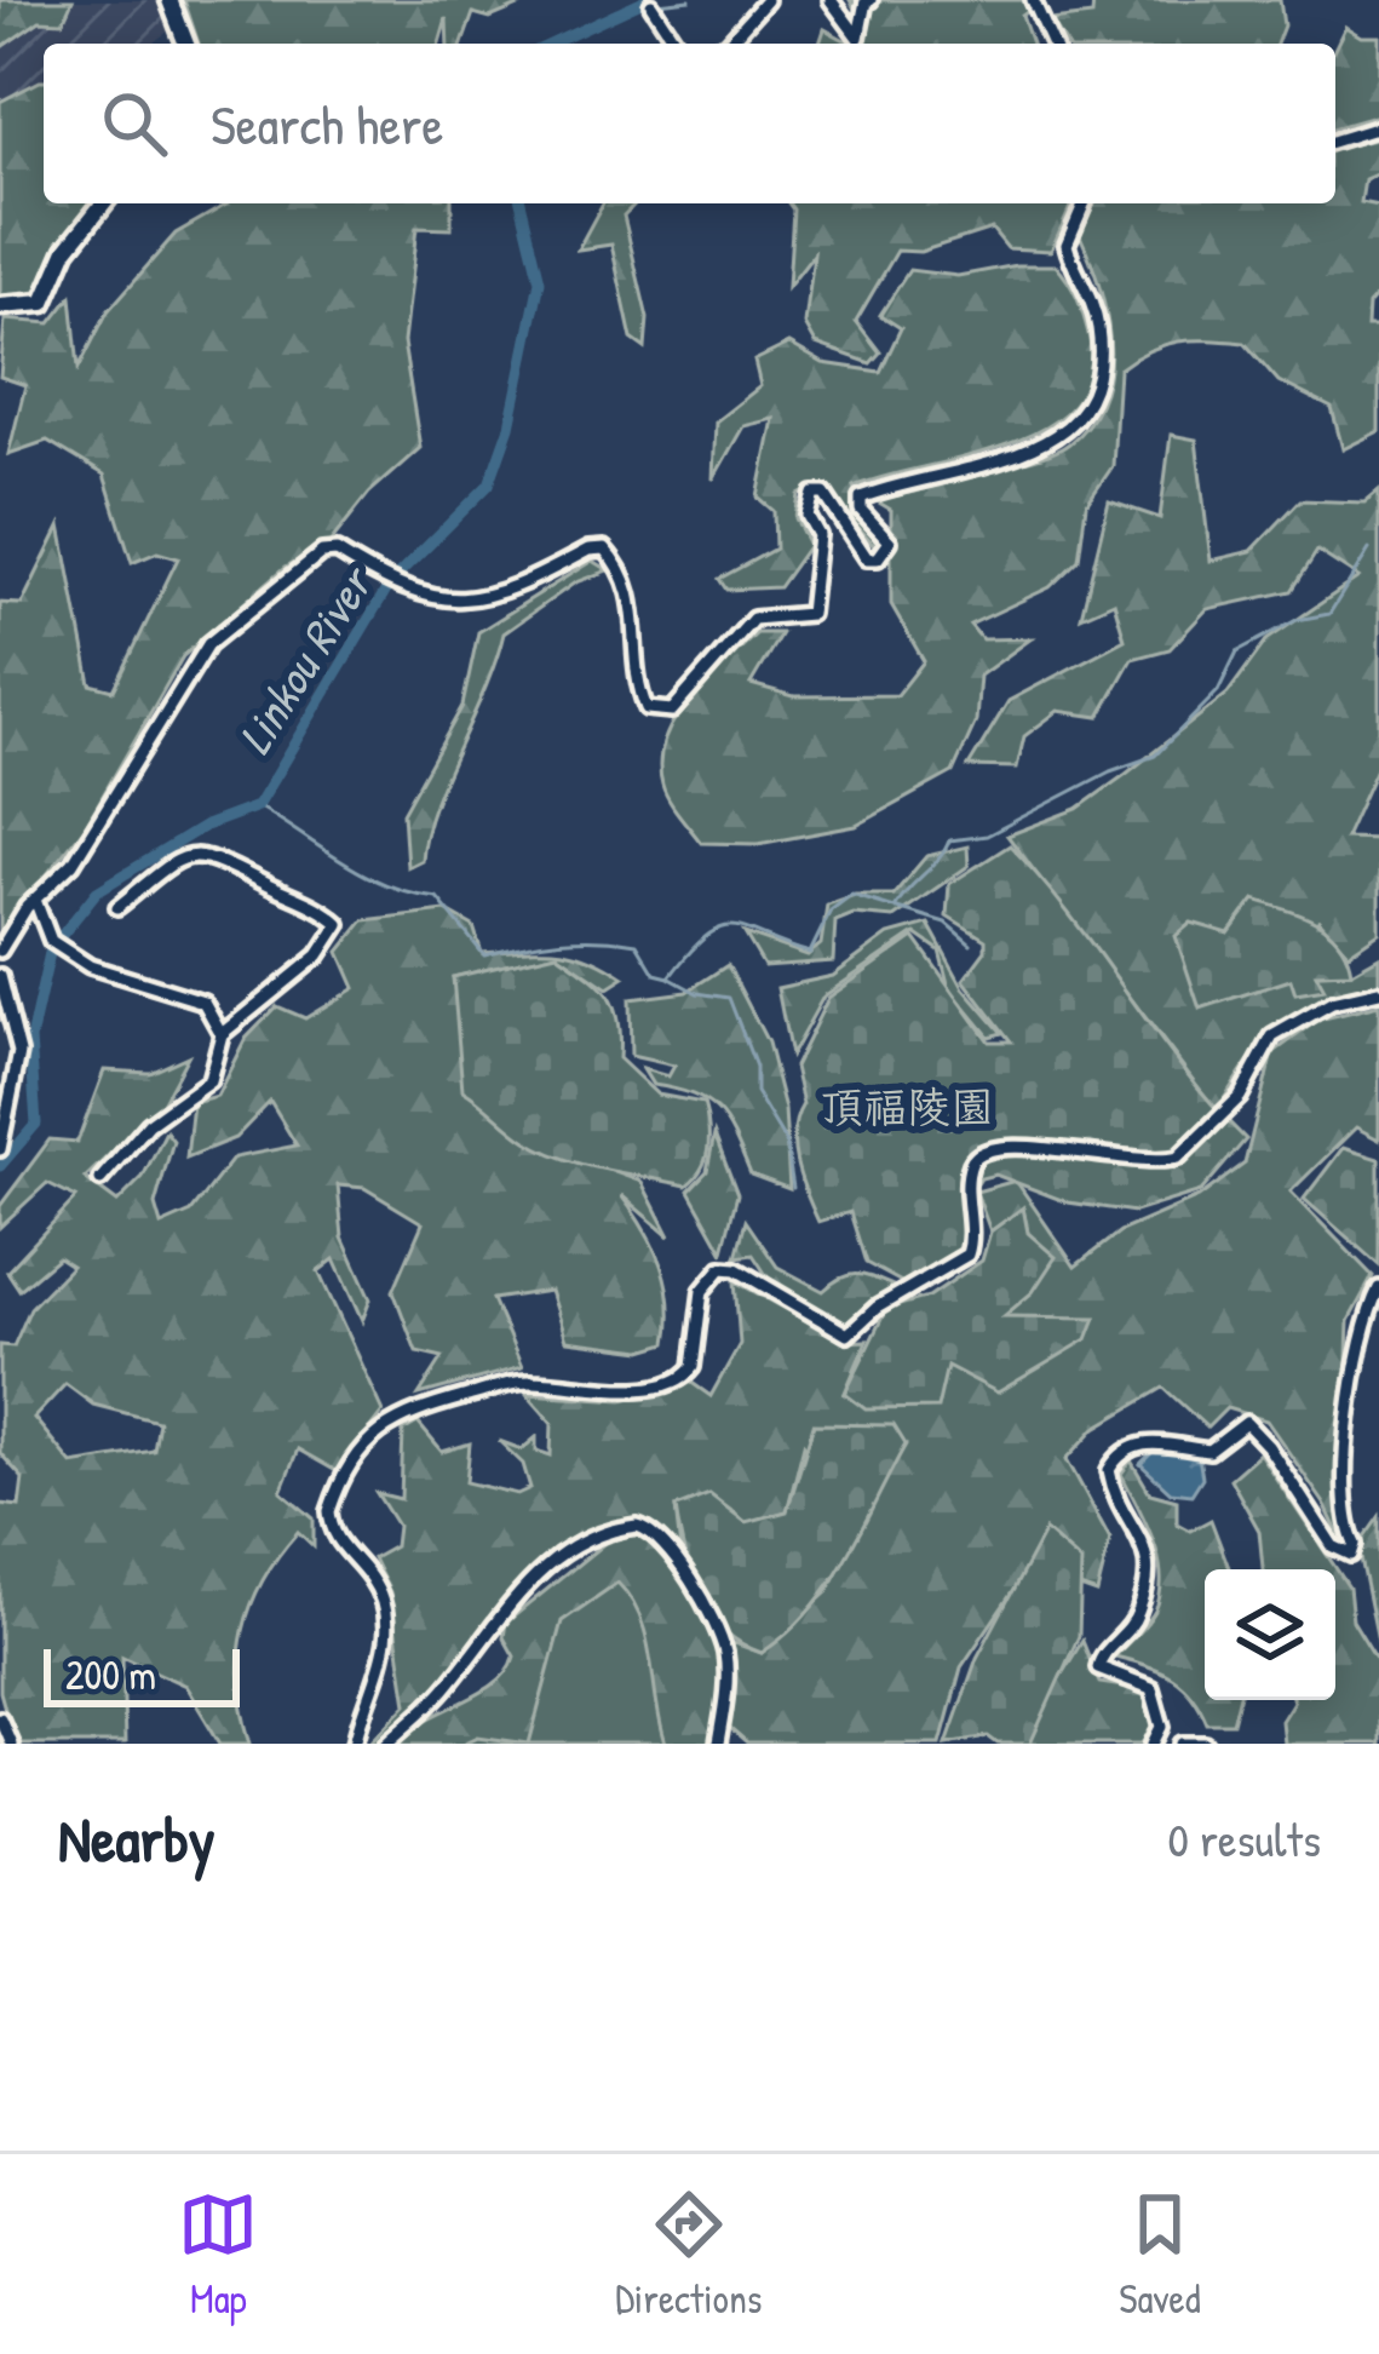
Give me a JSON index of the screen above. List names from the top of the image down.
{
  "water": ["Linkou River"],
  "parks": ["頂福陵園"],
  "scale_bar": "200 m",
  "page": {
    "search": "Search here",
    "scale": "200 m",
    "heading": ["Nearby", "0 results"],
    "nav": ["Map", "Directions", "Saved"]
  }
}
